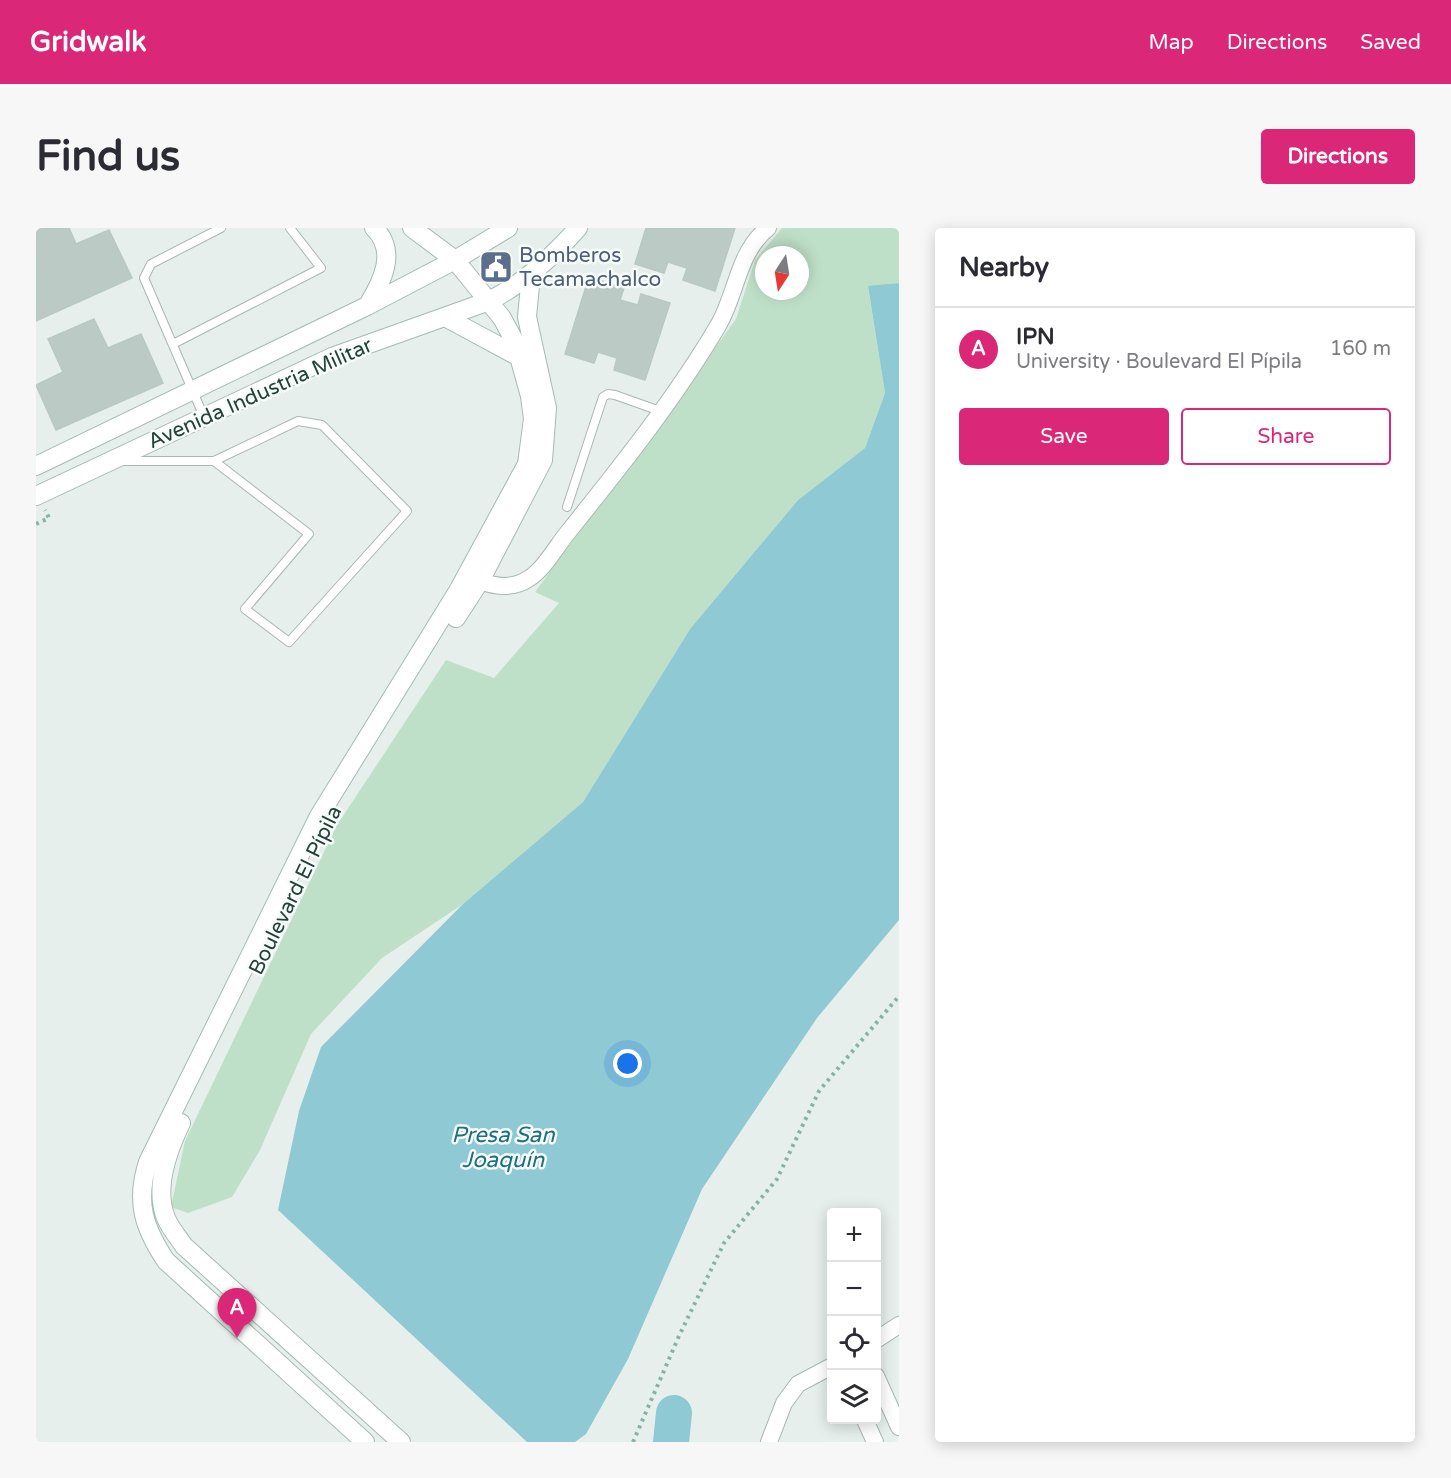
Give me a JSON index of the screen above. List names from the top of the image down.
{
  "streets": {
    "street": ["Avenida Industria Militar", "Boulevard El Pípila"]
  },
  "crossings": [
    ["Avenida Industria Militar", "Boulevard El Pípila"]
  ],
  "water": ["Presa San Joaquín"],
  "places": {
    "public building": ["Bomberos Tecamachalco"]
  },
  "north": "bottom",
  "page": {
    "header": "Gridwalk",
    "nav": ["Map", "Directions", "Saved"],
    "buttons": [
      "Directions",
      ["Save", "Share"]
    ],
    "title": "Find us",
    "heading": "Nearby",
    "list": [
      {
        "mark": "A",
        "name": "IPN",
        "note": "University · Boulevard El Pípila",
        "value": "160 m"
      }
    ],
    "map_buttons": ["+", "−"],
    "pins": "A"
  }
}
